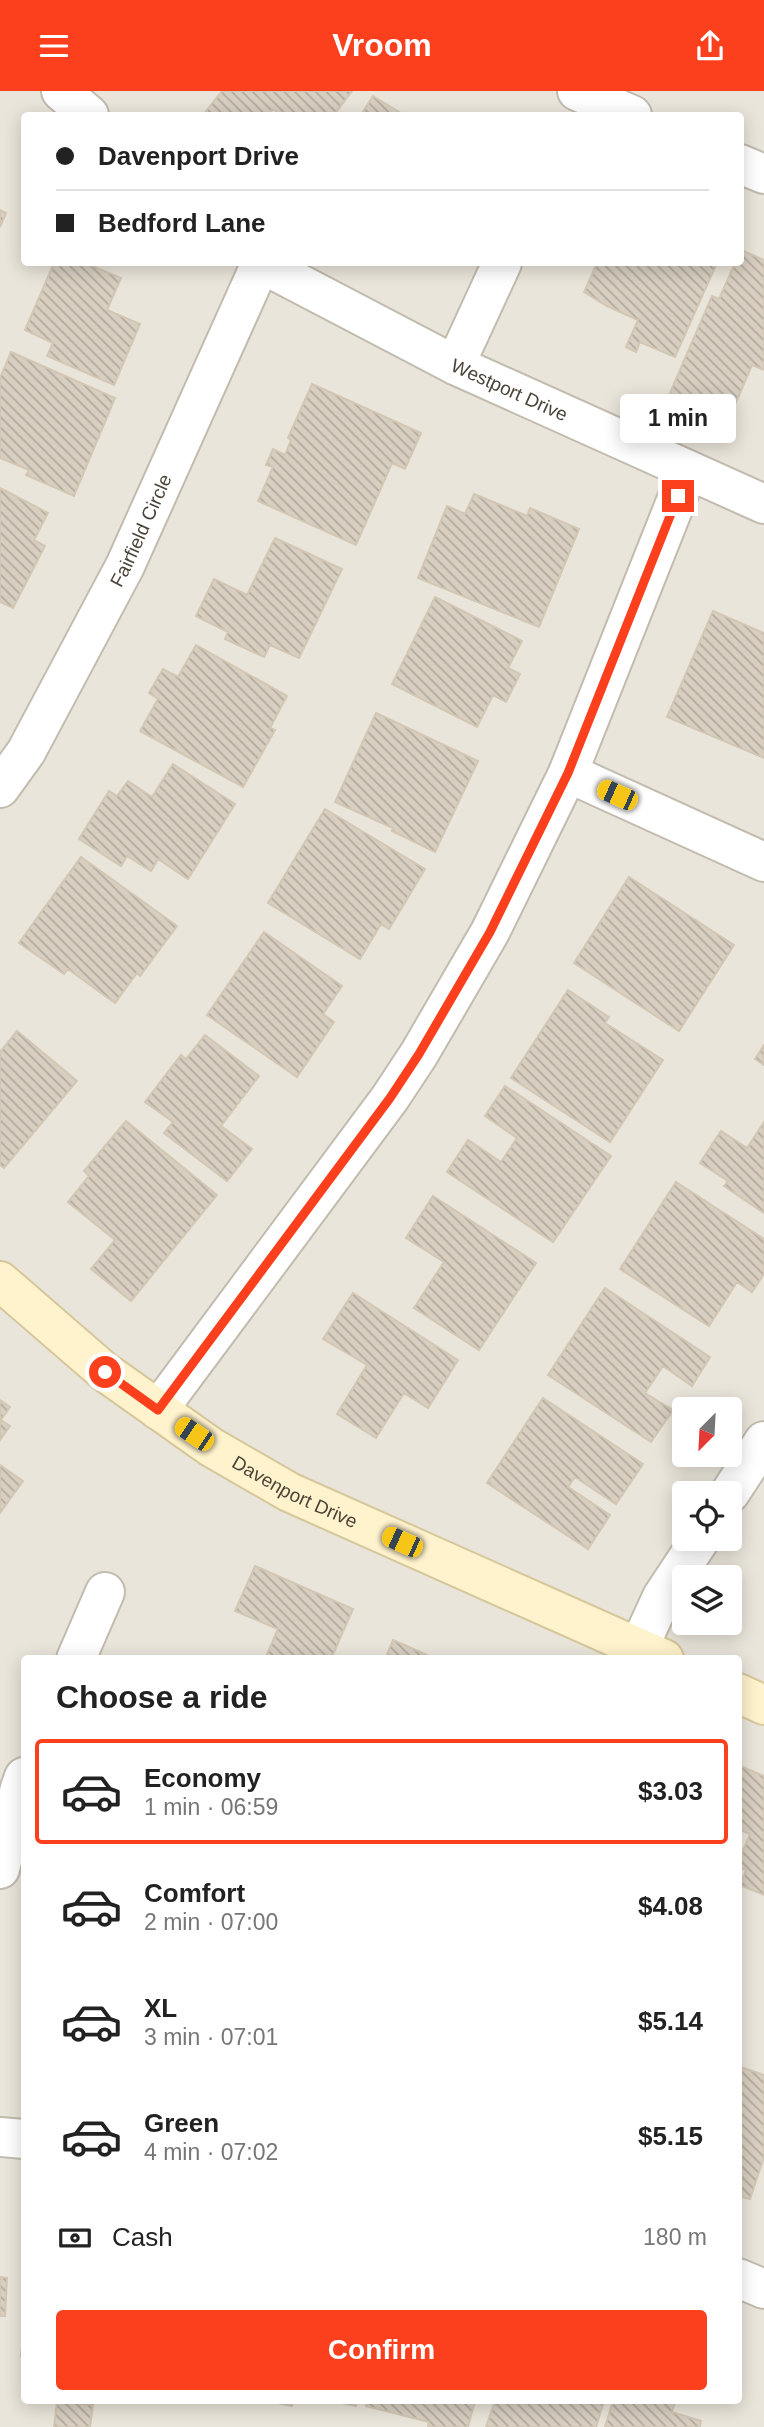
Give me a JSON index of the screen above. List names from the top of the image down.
{
  "streets": {
    "street": ["Westport Drive", "Fairfield Circle", "Davenport Drive"]
  },
  "north": "bottom left",
  "page": {
    "header": "Vroom",
    "banner": ["Davenport Drive", "Bedford Lane"],
    "bubble": "1 min",
    "heading": "Choose a ride",
    "list": [
      {
        "name": "Economy",
        "note": "1 min · 06:59",
        "value": "$3.03"
      },
      {
        "name": "Comfort",
        "note": "2 min · 07:00",
        "value": "$4.08"
      },
      {
        "name": "XL",
        "note": "3 min · 07:01",
        "value": "$5.14"
      },
      {
        "name": "Green",
        "note": "4 min · 07:02",
        "value": "$5.15"
      }
    ],
    "pay": ["Cash", "180 m"],
    "buttons": "Confirm"
  }
}
